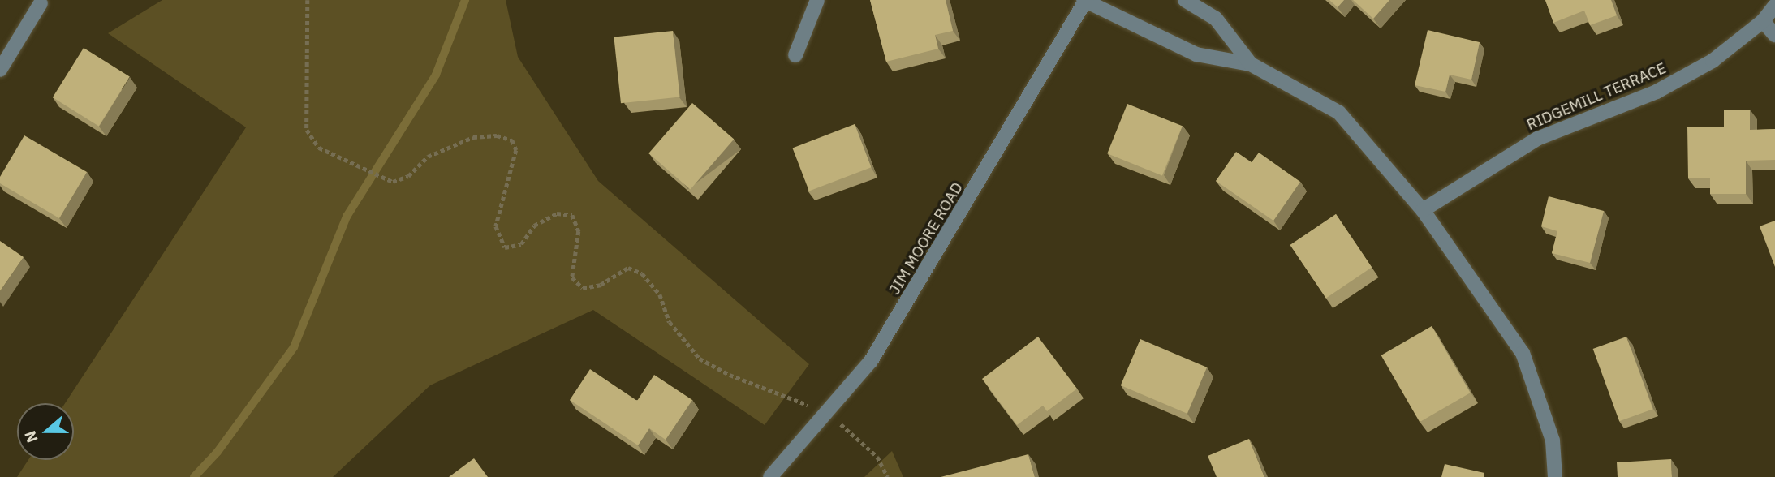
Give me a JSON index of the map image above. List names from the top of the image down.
{
  "streets": {
    "street": ["RIDGEMILL TERRACE", "JIM MOORE ROAD"]
  },
  "north": "left"
}
